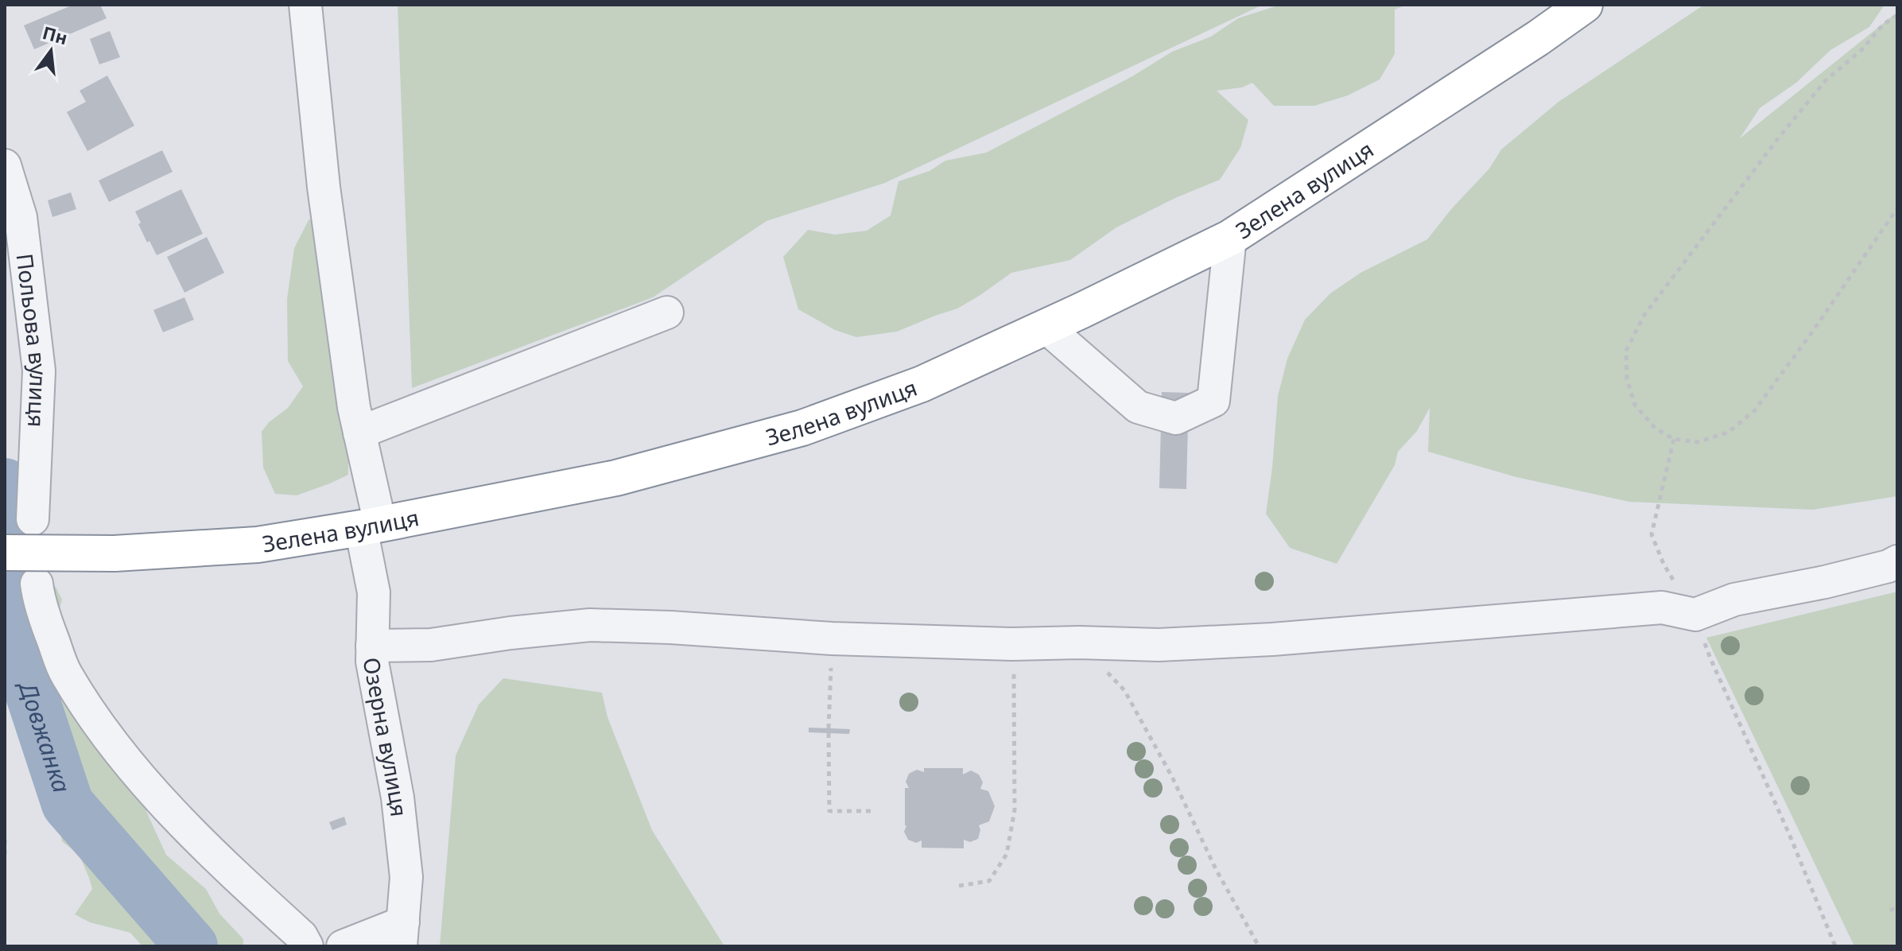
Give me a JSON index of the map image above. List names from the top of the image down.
{
  "streets": {
    "highway": ["Зелена вулиця"],
    "street": ["Польова вулиця", "Озерна вулиця"]
  },
  "crossings": [
    ["Зелена вулиця", "Озерна вулиця"]
  ],
  "water": ["Довжанка"],
  "north": "top"
}
